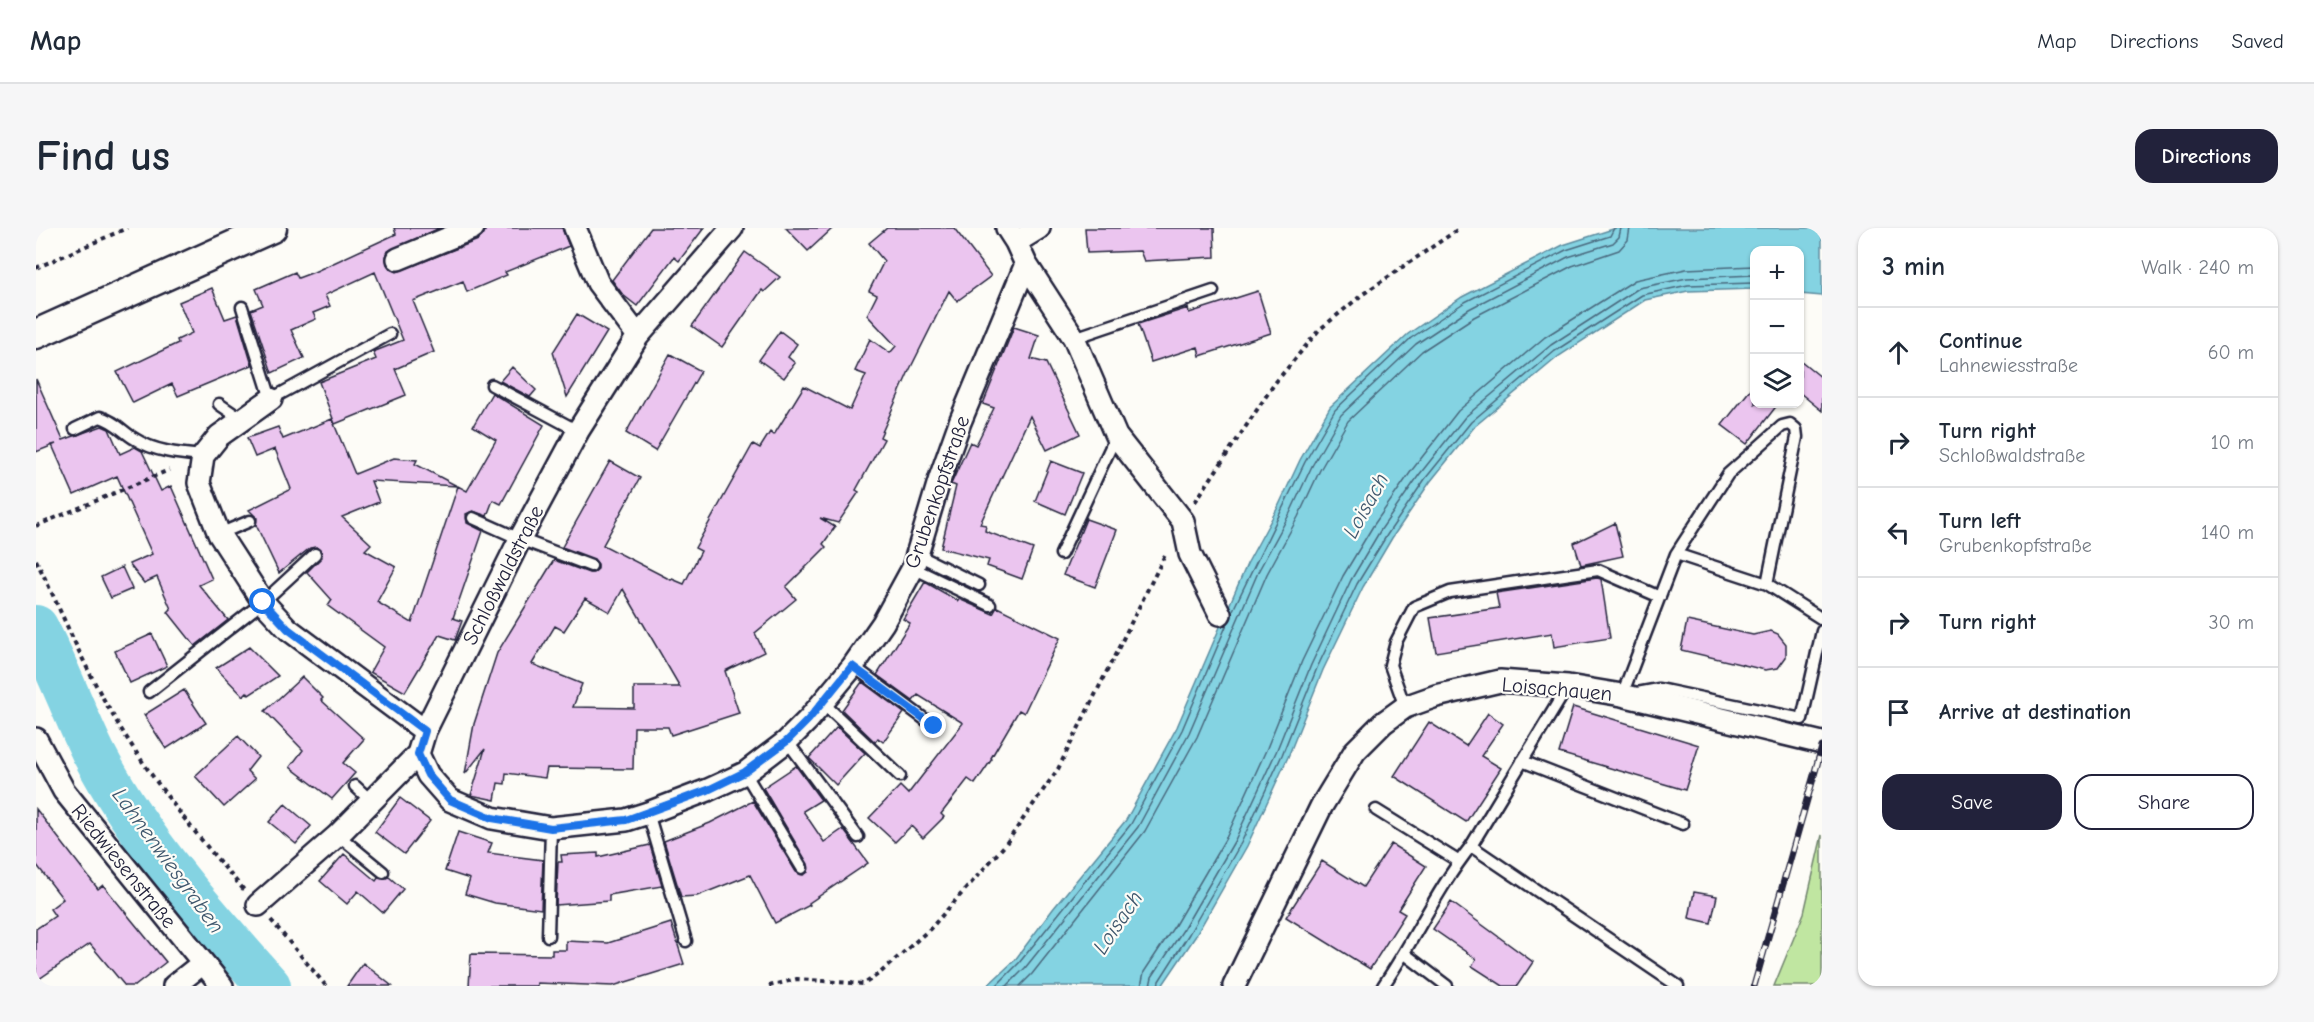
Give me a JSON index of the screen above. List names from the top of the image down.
{
  "streets": {
    "street": [
      "Grubenkopfstraße",
      "Schloßwaldstraße",
      "Loisachauen",
      "Riedwiesenstraße"
    ]
  },
  "crossings": [
    ["Grubenkopfstraße", "Schloßwaldstraße"]
  ],
  "water": ["Loisach", "Lahnenwiesgraben"],
  "page": {
    "header": "Map",
    "nav": ["Map", "Directions", "Saved"],
    "buttons": [
      "Directions",
      ["Save", "Share"]
    ],
    "title": "Find us",
    "heading": ["3 min", "Walk · 240 m"],
    "map_buttons": ["+", "−"],
    "list": [
      ["Continue", "Lahnewiesstraße", "60 m"],
      ["Turn right", "Schloßwaldstraße", "10 m"],
      ["Turn left", "Grubenkopfstraße", "140 m"],
      ["Turn right", "30 m"],
      "Arrive at destination"
    ]
  }
}
